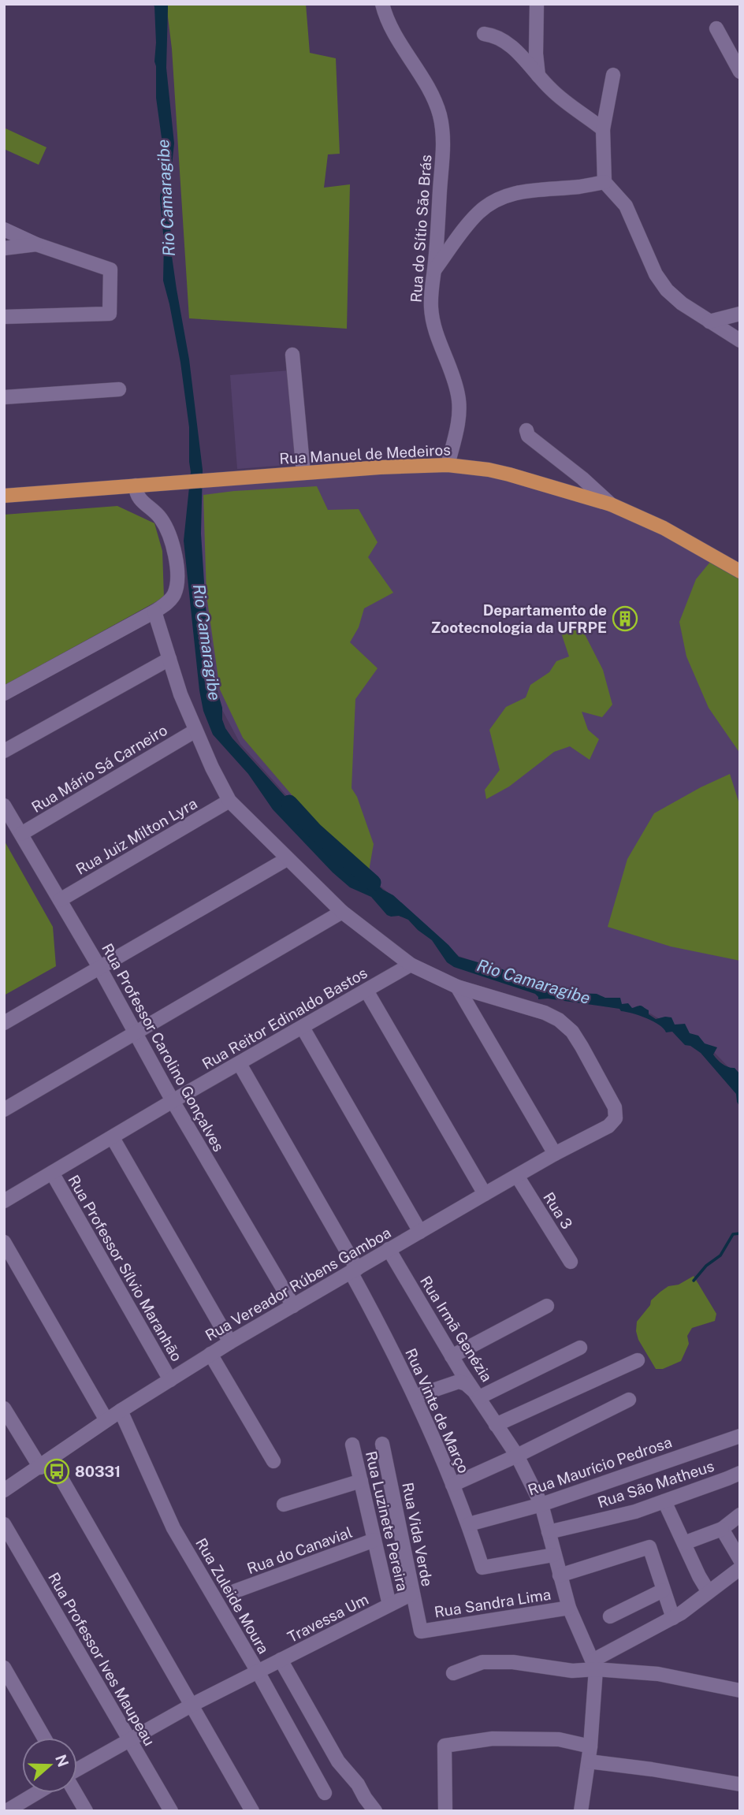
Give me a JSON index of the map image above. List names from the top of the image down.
{
  "streets": {
    "main road": ["Rua Manuel de Medeiros"],
    "street": [
      "Rua do Sítio São Brás",
      "Rua Mário Sá Carneiro",
      "Rua Juiz Milton Lyra",
      "Rua Reitor Edinaldo Bastos",
      "Rua Professor Carolino Gonçalves",
      "Rua 3",
      "Rua Professor Sílvio Maranhão",
      "Rua Vereador Rúbens Gamboa",
      "Rua Irmã Genézia",
      "Rua Vinte de Março",
      "Rua Maurício Pedrosa",
      "Rua São Matheus",
      "Rua Luzinete Pereira",
      "Rua Vida Verde",
      "Rua do Canavial",
      "Rua Zuleide Moura",
      "Rua Sandra Lima",
      "Travessa Um",
      "Rua Professor Ives Maupeau"
    ]
  },
  "crossings": [
    ["Rua do Sítio São Brás", "Rua Manuel de Medeiros"],
    ["Rua Mário Sá Carneiro", "Rua Professor Carolino Gonçalves"],
    ["Rua Juiz Milton Lyra", "Rua Professor Carolino Gonçalves"],
    ["Rua Reitor Edinaldo Bastos", "Rua Professor Carolino Gonçalves"],
    ["Rua Reitor Edinaldo Bastos", "Rua Professor Sílvio Maranhão"],
    ["Rua Reitor Edinaldo Bastos", "Rua Vinte de Março"],
    ["Rua Professor Carolino Gonçalves", "Rua Vereador Rúbens Gamboa"],
    ["Rua 3", "Rua Vereador Rúbens Gamboa"],
    ["Rua Professor Sílvio Maranhão", "Rua Vereador Rúbens Gamboa"],
    ["Rua Vereador Rúbens Gamboa", "Rua Irmã Genézia"],
    ["Rua Vereador Rúbens Gamboa", "Rua Vinte de Março"],
    ["Rua Vereador Rúbens Gamboa", "Rua Zuleide Moura"],
    ["Rua Irmã Genézia", "Rua Vinte de Março"],
    ["Rua Irmã Genézia", "Rua Maurício Pedrosa"],
    ["Rua Irmã Genézia", "Rua São Matheus"],
    ["Rua Irmã Genézia", "Rua Sandra Lima"],
    ["Rua Vinte de Março", "Rua Maurício Pedrosa"],
    ["Rua Luzinete Pereira", "Rua do Canavial"],
    ["Rua Luzinete Pereira", "Travessa Um"],
    ["Rua Vida Verde", "Rua Sandra Lima"],
    ["Rua Vida Verde", "Travessa Um"],
    ["Rua Zuleide Moura", "Travessa Um"],
    ["Travessa Um", "Rua Professor Ives Maupeau"]
  ],
  "water": ["Rio Camaragibe"],
  "places": {
    "building": ["Departamento de Zootecnologia da UFRPE"],
    "bus stop": ["80331"]
  },
  "north": "right"
}
